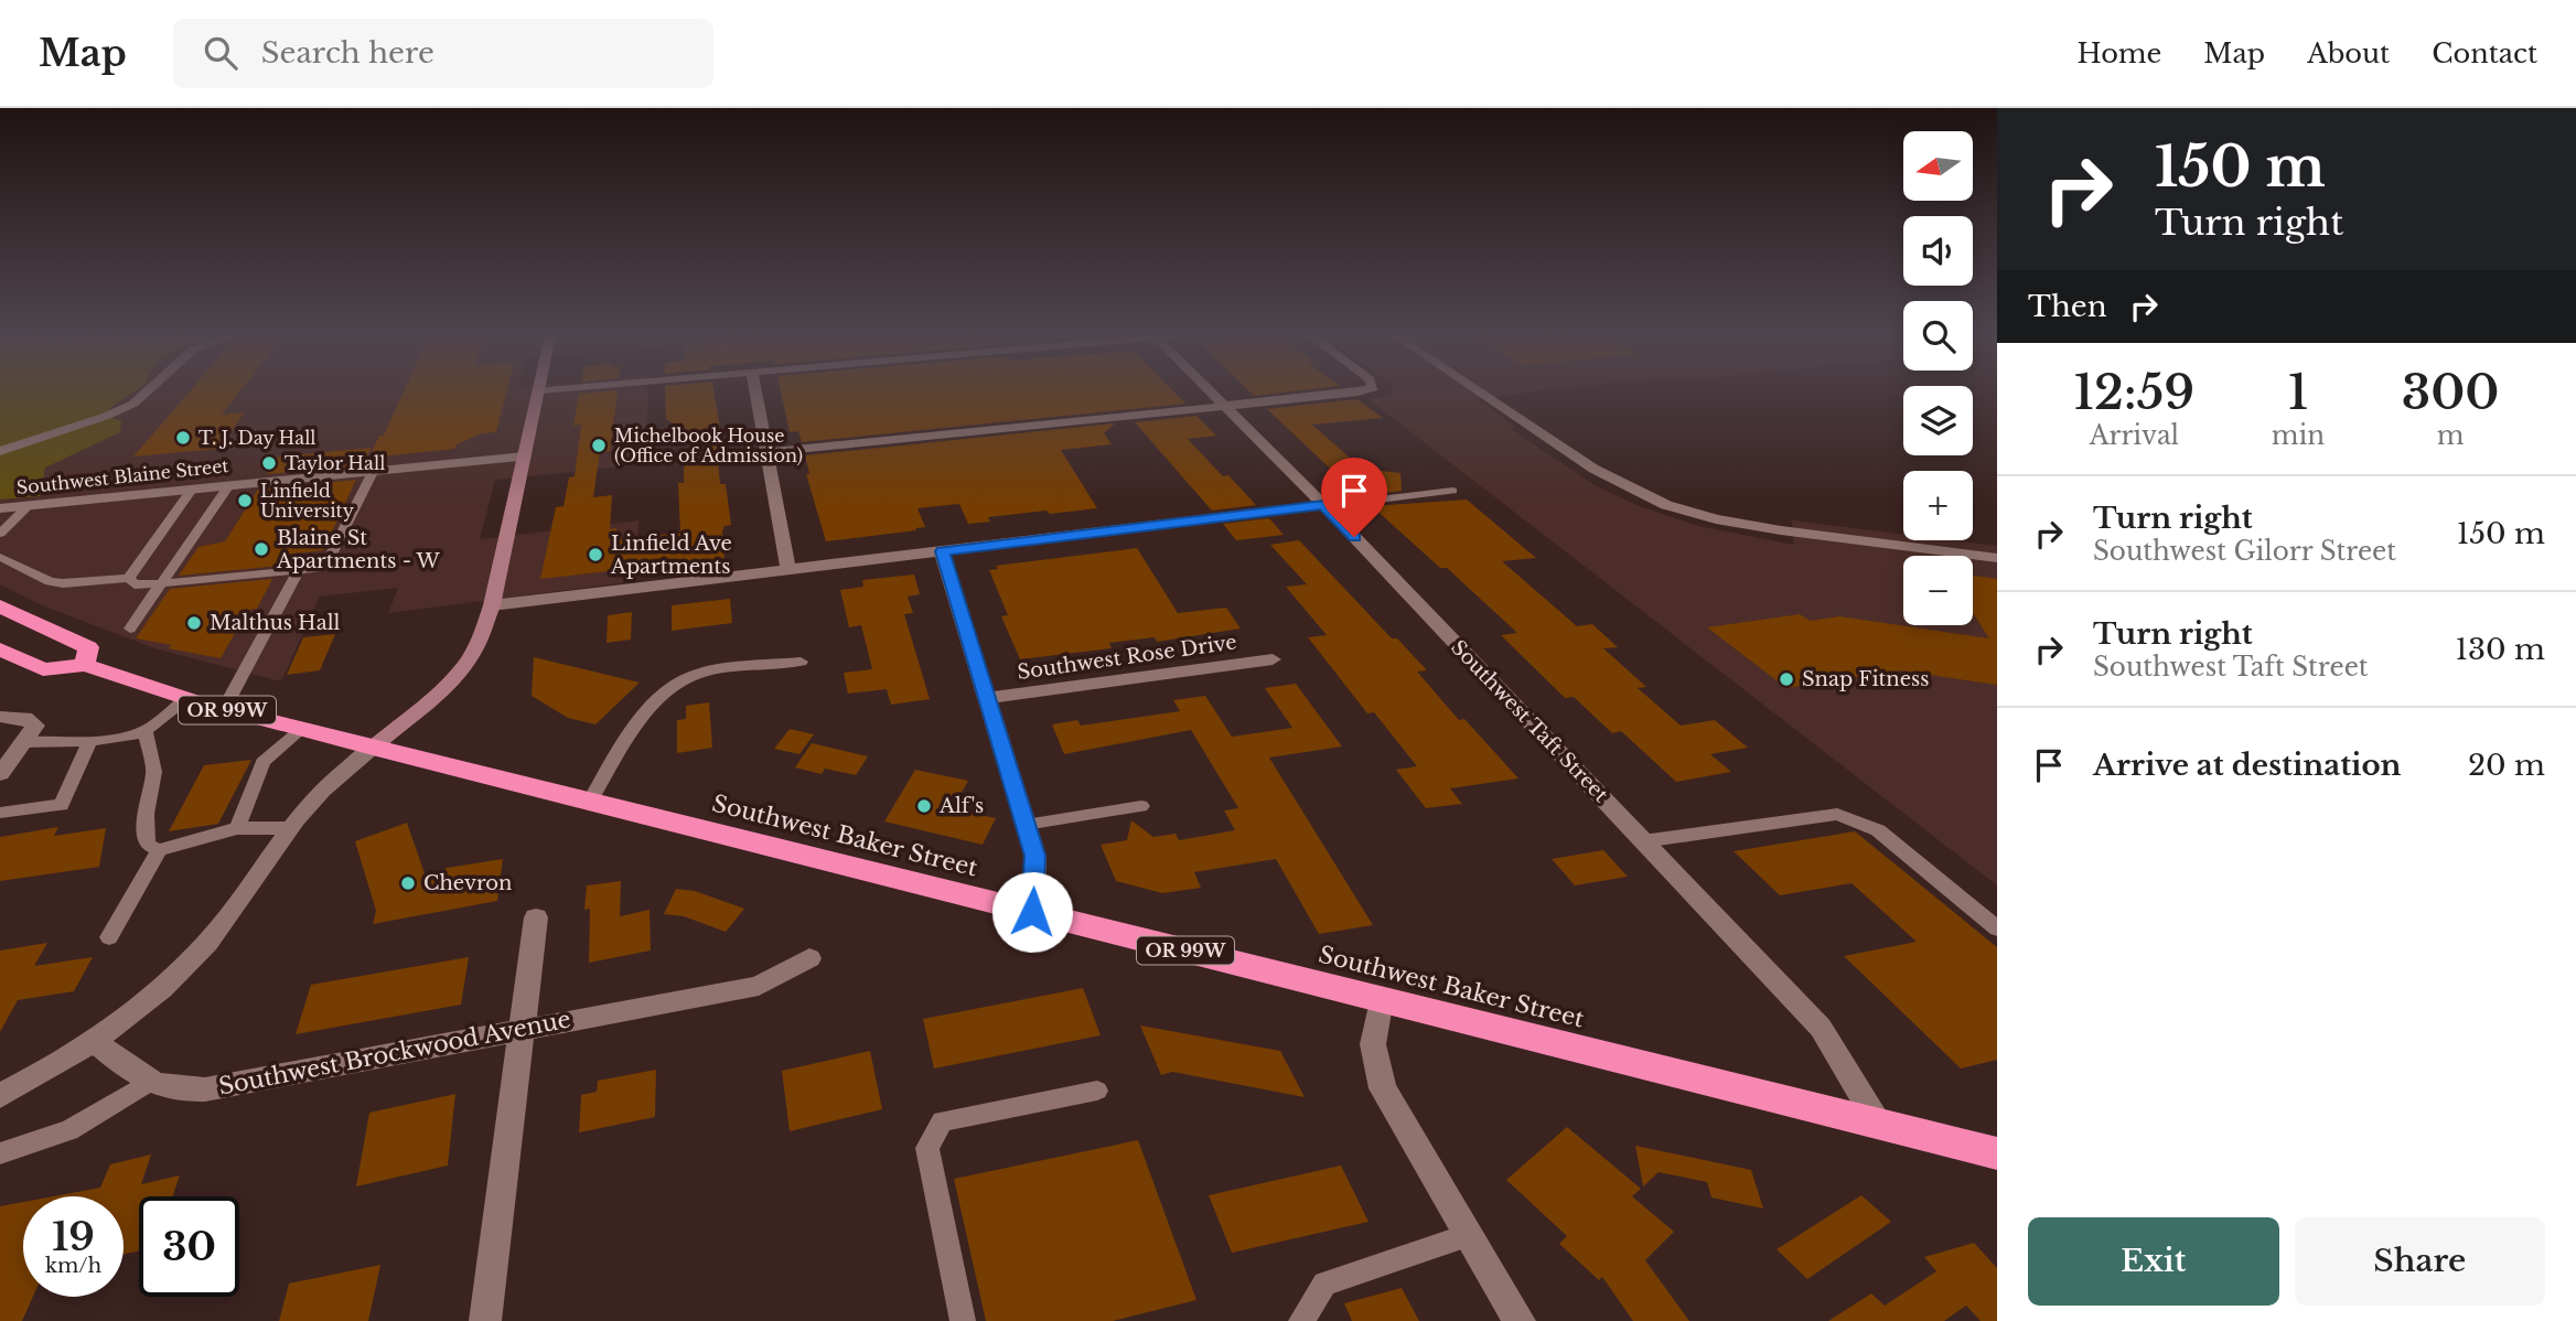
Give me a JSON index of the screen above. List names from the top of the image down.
{
  "streets": {
    "highway": ["OR 99W", "Southwest Baker Street"],
    "street": [
      "Southwest Blaine Street",
      "Southwest Rose Drive",
      "Southwest Taft Street",
      "Southwest Brockwood Avenue"
    ]
  },
  "crossings": [
    ["Southwest Taft Street", "Southwest Baker Street"]
  ],
  "places": [
    "T. J. Day Hall",
    "Michelbook House (Office of Admission)",
    "Taylor Hall",
    "Linfield University",
    "Blaine St Apartments - W",
    "Linfield Ave Apartments",
    "Malthus Hall",
    "Snap Fitness",
    "Alf's",
    "Chevron"
  ],
  "north": "left",
  "page": {
    "header": "Map",
    "search": "Search here",
    "nav": [
      "Home",
      "Map",
      "About",
      "Contact"
    ],
    "turn": ["150 m", "Turn right"],
    "map_buttons": ["+", "−"],
    "then": "Then",
    "eta": [
      "12:59",
      "Arrival",
      "1",
      "min",
      "300",
      "m"
    ],
    "list": [
      {
        "name": "Turn right",
        "note": "Southwest Gilorr Street",
        "value": "150 m"
      },
      {
        "name": "Turn right",
        "note": "Southwest Taft Street",
        "value": "130 m"
      },
      {
        "name": "Arrive at destination",
        "value": "20 m"
      }
    ],
    "speed": "19 km/h",
    "limit": "30",
    "buttons": ["Exit", "Share"]
  }
}
